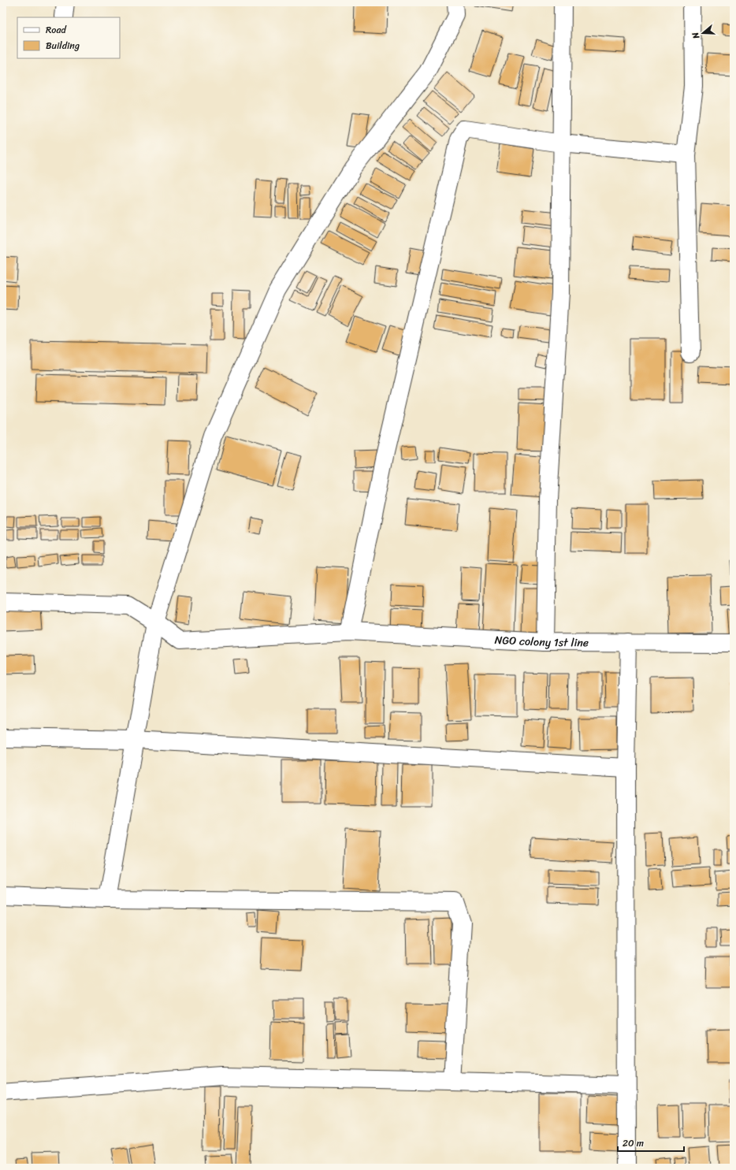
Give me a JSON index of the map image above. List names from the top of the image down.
{
  "streets": {
    "street": ["NGO colony 1st line"]
  },
  "legend": ["Road", "Building"],
  "scale_bar": "20 m",
  "north": "left"
}
